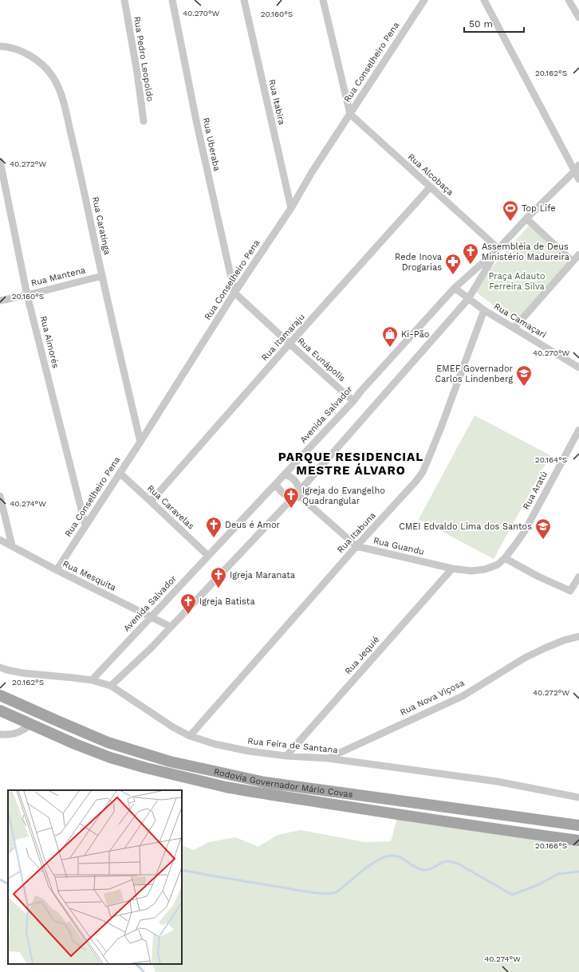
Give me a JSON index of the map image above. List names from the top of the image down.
{
  "streets": {
    "main road": ["Rodovia Governador Mário Covas"],
    "street": [
      "Rua Pedro Leopoldo",
      "Rua Conselheiro Pena",
      "Rua Itabira",
      "Rua Uberaba",
      "Rua Alcobaça",
      "Rua Caratinga",
      "Rua Mantena",
      "Rua Camaçari",
      "Rua Itamaraju",
      "Rua Aimorés",
      "Rua Eunápolis",
      "Avenida Salvador",
      "Rua Aratú",
      "Rua Caravelas",
      "Rua Itabuna",
      "Rua Guandu",
      "Rua Mesquita",
      "Rua Jequié",
      "Rua Nova Viçosa",
      "Rua Feira de Santana"
    ]
  },
  "crossings": [
    ["Rua Conselheiro Pena", "Rua Itabira"],
    ["Rua Conselheiro Pena", "Rua Uberaba"],
    ["Rua Conselheiro Pena", "Rua Alcobaça"],
    ["Rua Conselheiro Pena", "Rua Caratinga"],
    ["Rua Conselheiro Pena", "Rua Aimorés"],
    ["Rua Conselheiro Pena", "Rua Eunápolis"],
    ["Rua Conselheiro Pena", "Rua Caravelas"],
    ["Rua Conselheiro Pena", "Rua Mesquita"],
    ["Rua Uberaba", "Rua Eunápolis"],
    ["Rua Alcobaça", "Rua Itamaraju"],
    ["Rua Alcobaça", "Avenida Salvador"],
    ["Rua Caratinga", "Rua Mantena"],
    ["Rua Mantena", "Rua Aimorés"],
    ["Rua Camaçari", "Rua Itabuna"],
    ["Rua Itamaraju", "Rua Eunápolis"],
    ["Rua Itamaraju", "Rua Caravelas"],
    ["Rua Eunápolis", "Avenida Salvador"],
    ["Avenida Salvador", "Rua Caravelas"],
    ["Avenida Salvador", "Rua Mesquita"],
    ["Avenida Salvador", "Rua Feira de Santana"],
    ["Rua Aratú", "Rua Guandu"],
    ["Rua Aratú", "Rua Jequié"],
    ["Rua Itabuna", "Rua Guandu"],
    ["Rua Itabuna", "Rua Feira de Santana"],
    ["Rua Guandu", "Rua Jequié"],
    ["Rua Jequié", "Rua Feira de Santana"],
    ["Rua Nova Viçosa", "Rua Feira de Santana"]
  ],
  "districts": ["PARQUE RESIDENCIAL MESTRE ÁLVARO"],
  "parks": ["Praça Adauto Ferreira Silva"],
  "places": {
    "sports": ["Top Life"],
    "church": [
      "Assembléia de Deus Ministério Madureira",
      "Igreja do Evangelho Quadrangular",
      "Deus é Amor",
      "Igreja Maranata",
      "Igreja Batista"
    ],
    "pharmacy": ["Rede Inova Drogarias"],
    "shop": ["Ki-Pão"],
    "school or university": ["EMEF Governador Carlos Lindenberg", "CMEI Edvaldo Lima dos Santos"]
  },
  "scale_bar": "50 m",
  "coordinates": [
    "40.270°W",
    "20.160°S",
    "20.162°S",
    "40.272°W",
    "20.164°S",
    "40.274°W",
    "20.166°S"
  ]
}
